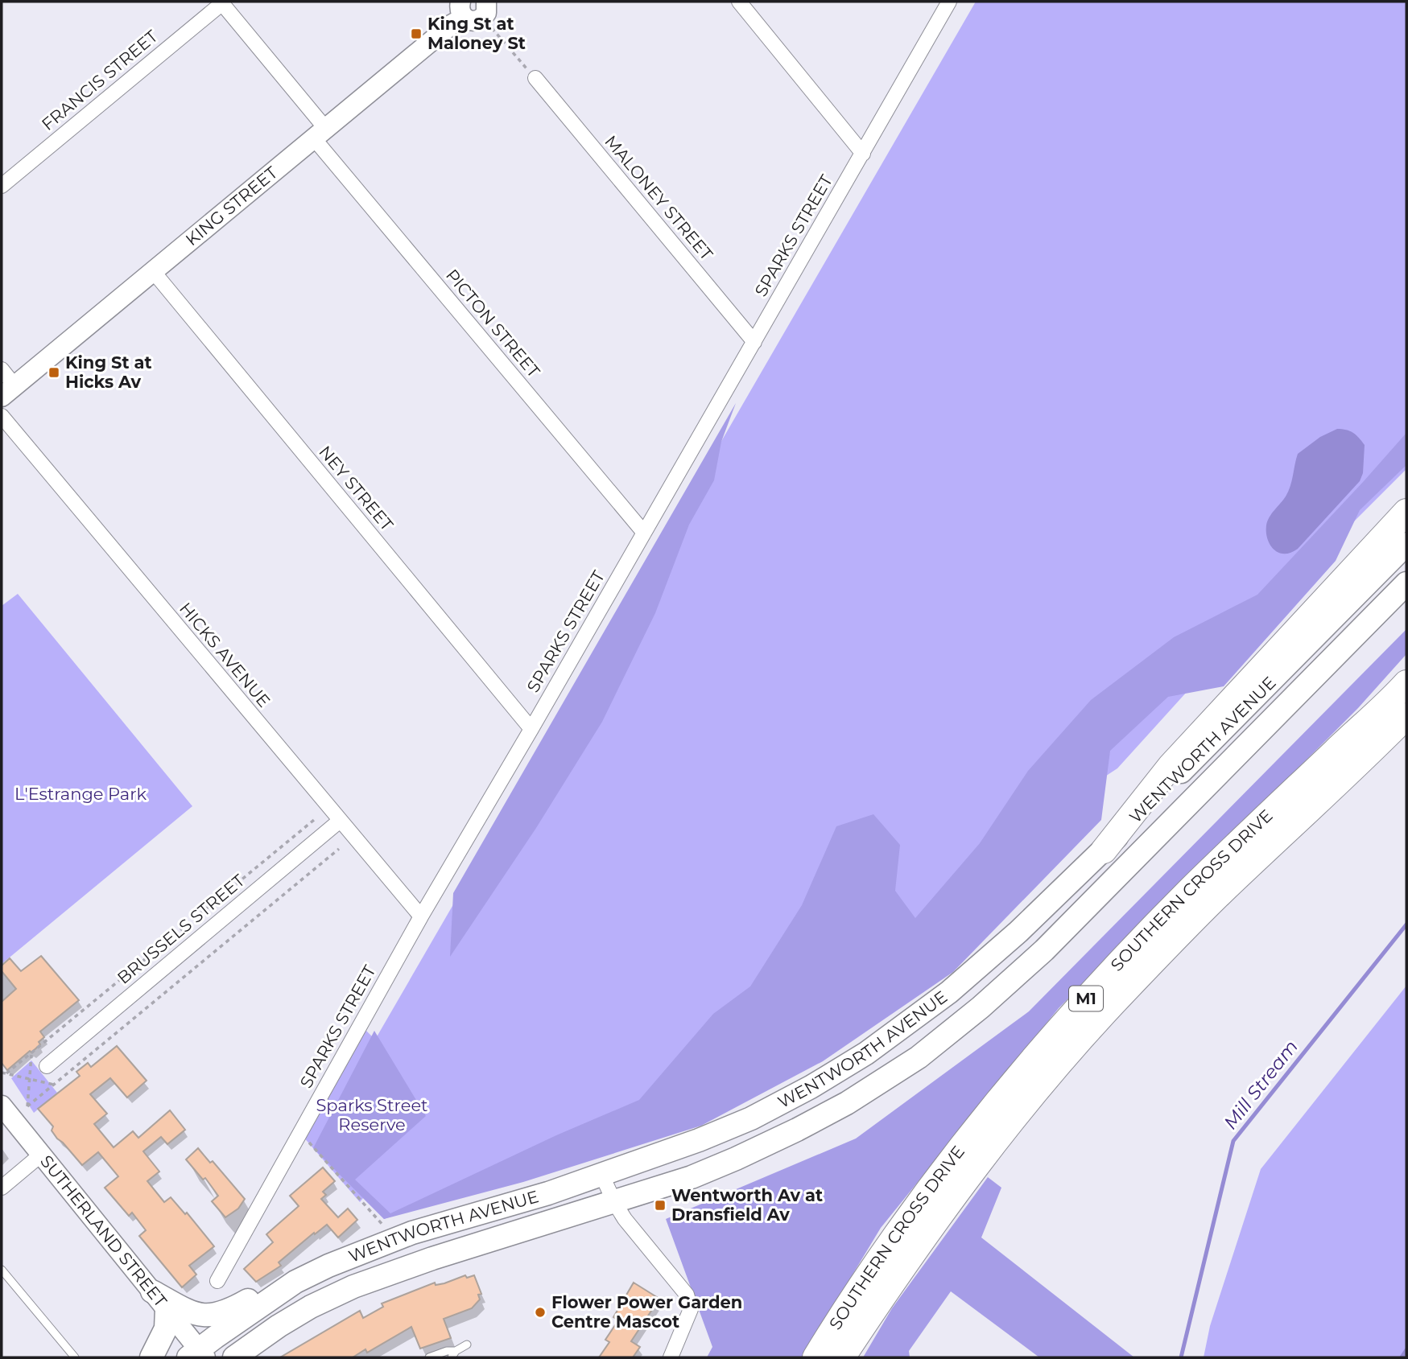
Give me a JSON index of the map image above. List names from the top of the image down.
{
  "streets": {
    "highway": ["SOUTHERN CROSS DRIVE", "M1"],
    "main road": ["KING STREET", "WENTWORTH AVENUE", "SUTHERLAND STREET"],
    "street": [
      "FRANCIS STREET",
      "MALONEY STREET",
      "SPARKS STREET",
      "PICTON STREET",
      "NEY STREET",
      "HICKS AVENUE",
      "BRUSSELS STREET"
    ]
  },
  "crossings": [
    ["FRANCIS STREET", "PICTON STREET"],
    ["MALONEY STREET", "SPARKS STREET"],
    ["KING STREET", "PICTON STREET"],
    ["KING STREET", "NEY STREET"],
    ["SPARKS STREET", "PICTON STREET"],
    ["SPARKS STREET", "NEY STREET"],
    ["SPARKS STREET", "HICKS AVENUE"],
    ["HICKS AVENUE", "BRUSSELS STREET"],
    ["WENTWORTH AVENUE", "SUTHERLAND STREET"]
  ],
  "water": ["Mill Stream"],
  "parks": ["L'Estrange Park", "Sparks Street Reserve"],
  "places": {
    "transit": ["King St at Maloney St", "King St at Hicks Av", "Wentworth Av at Dransfield Av"],
    "other": ["Flower Power Garden Centre Mascot"]
  }
}
